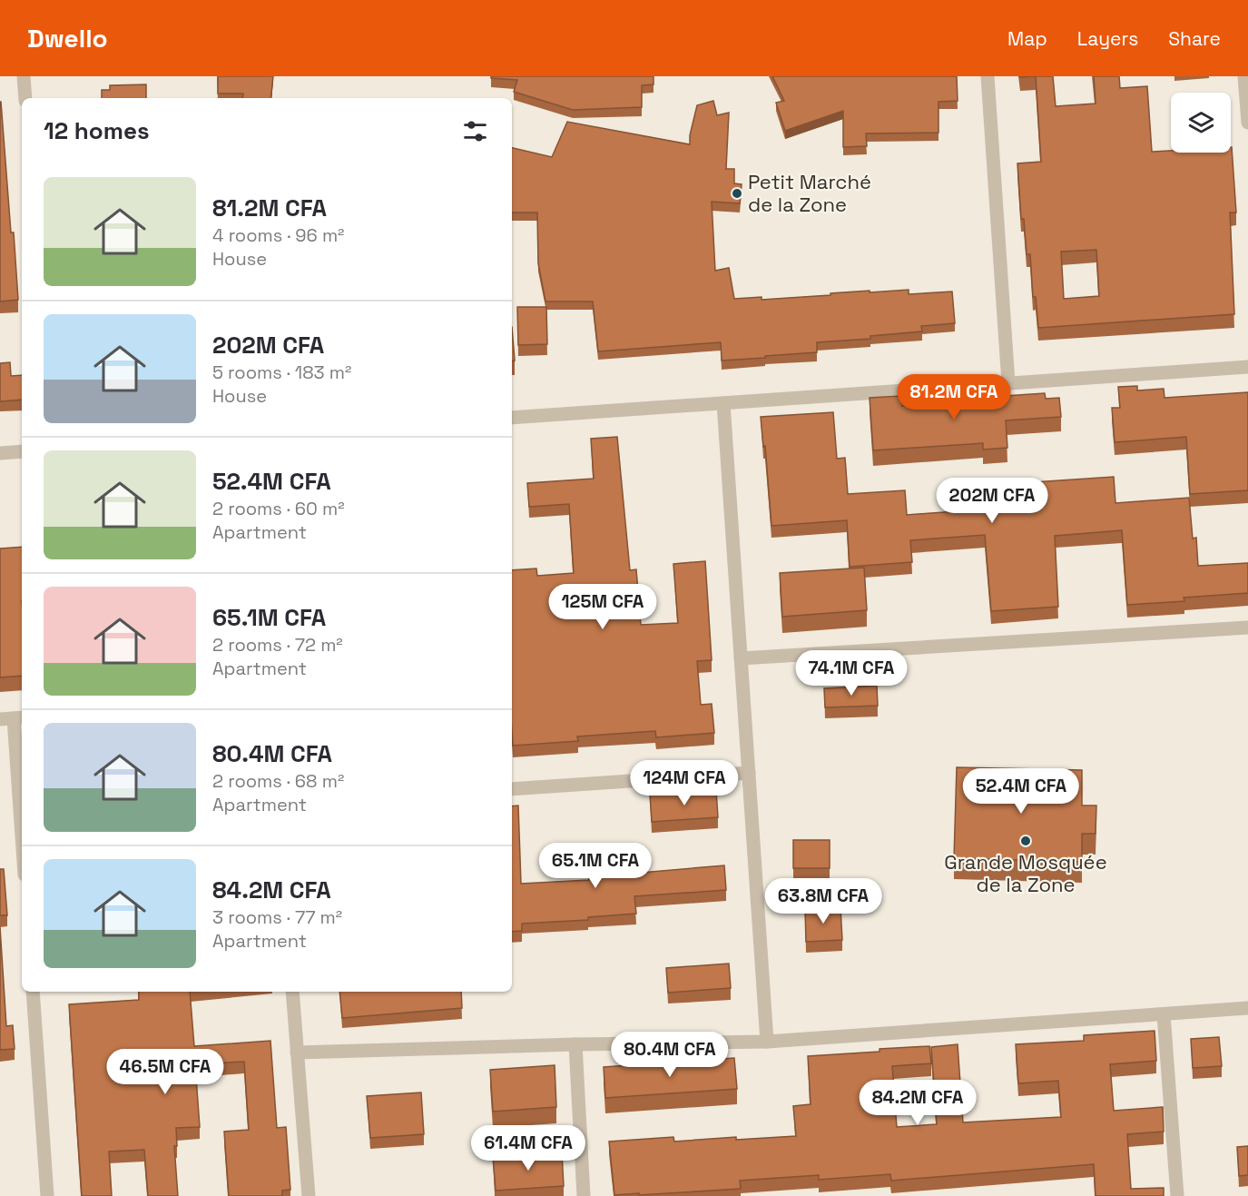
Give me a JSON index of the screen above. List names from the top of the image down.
{
  "places": ["Petit Marché de la Zone", "Grande Mosquée de la Zone"],
  "page": {
    "header": "Dwello",
    "nav": ["Map", "Layers", "Share"],
    "heading": "12 homes",
    "list": [
      {
        "name": "81.2M CFA",
        "note": "4 rooms · 96 m² · House"
      },
      {
        "name": "202M CFA",
        "note": "5 rooms · 183 m² · House"
      },
      {
        "name": "52.4M CFA",
        "note": "2 rooms · 60 m² · Apartment"
      },
      {
        "name": "65.1M CFA",
        "note": "2 rooms · 72 m² · Apartment"
      },
      {
        "name": "80.4M CFA",
        "note": "2 rooms · 68 m² · Apartment"
      },
      {
        "name": "84.2M CFA",
        "note": "3 rooms · 77 m² · Apartment"
      }
    ],
    "price": [
      "81.2M CFA",
      "202M CFA",
      "125M CFA",
      "74.1M CFA",
      "124M CFA",
      "52.4M CFA",
      "65.1M CFA",
      "63.8M CFA",
      "80.4M CFA",
      "46.5M CFA",
      "84.2M CFA",
      "61.4M CFA"
    ]
  }
}
